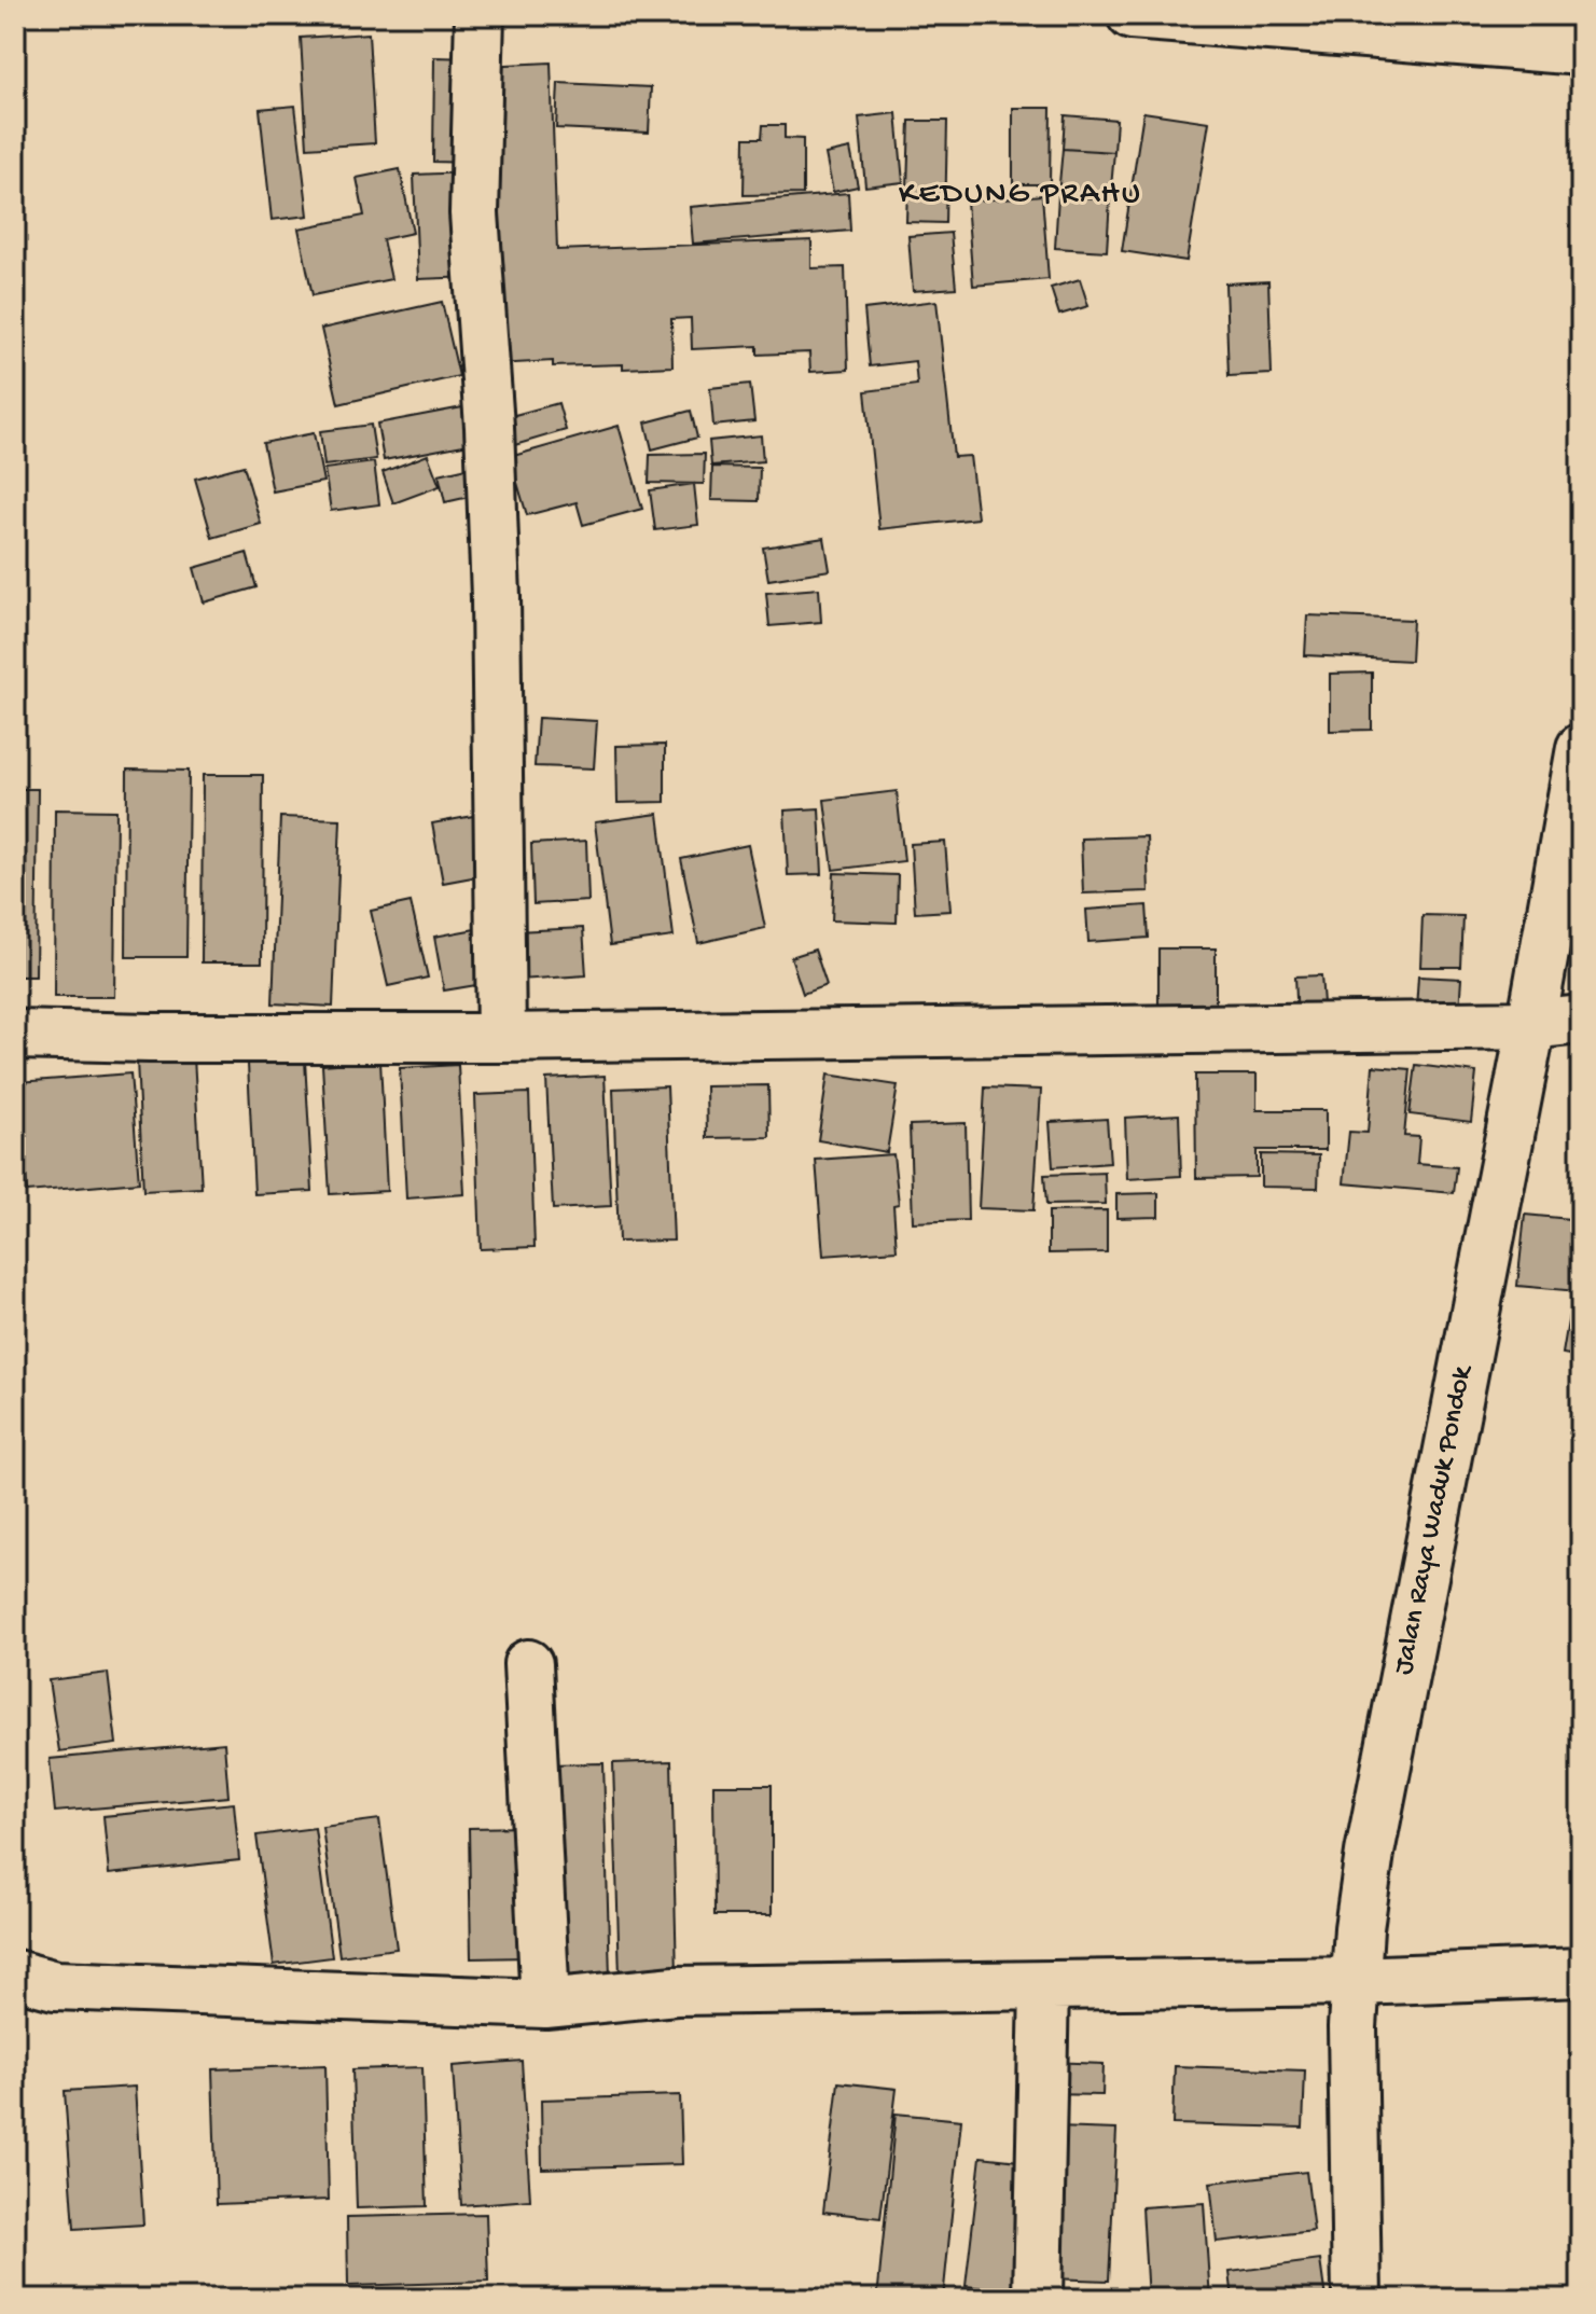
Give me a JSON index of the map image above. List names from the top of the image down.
{
  "streets": {
    "main road": ["Jalan Raya Waduk Pondok"]
  },
  "districts": ["KEDUNG PRAHU"]
}
